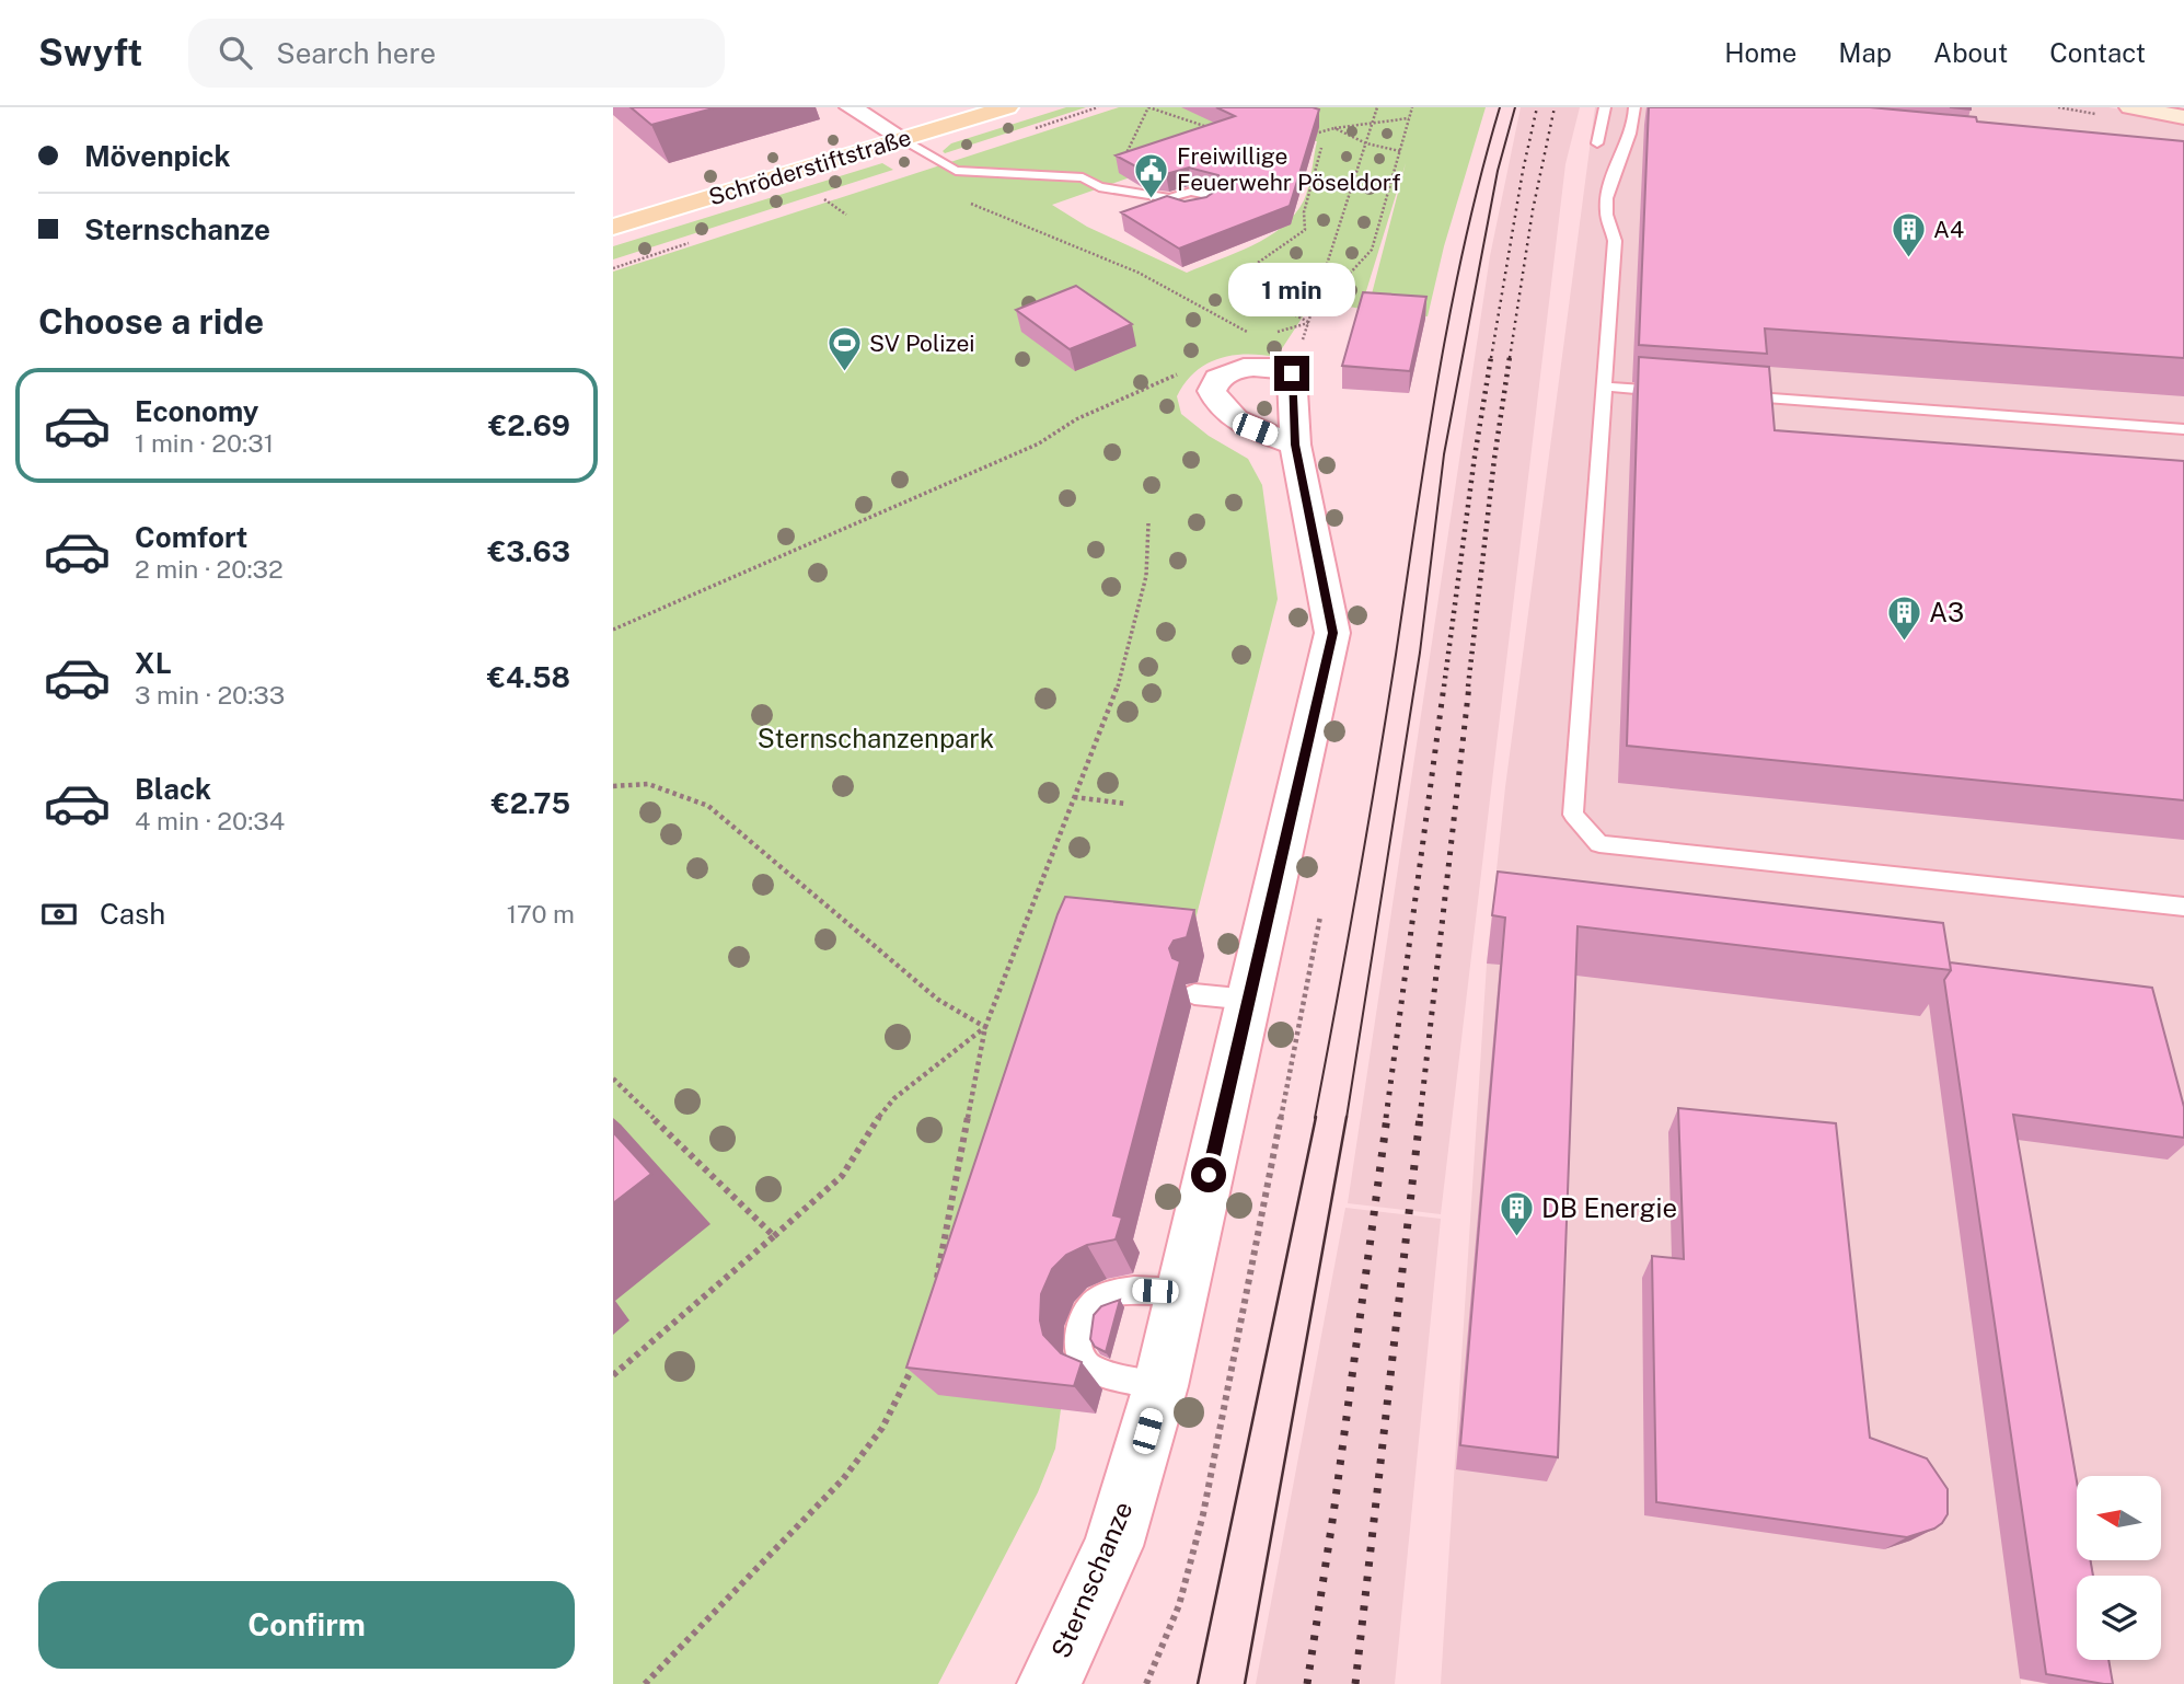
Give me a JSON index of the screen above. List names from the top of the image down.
{
  "streets": {
    "main road": ["Schröderstiftstraße"],
    "street": ["Sternschanze"]
  },
  "parks": ["Sternschanzenpark"],
  "places": {
    "public building": ["Freiwillige Feuerwehr Pöseldorf"],
    "building": ["A4", "A3", "DB Energie"],
    "sports": ["SV Polizei"]
  },
  "north": "left",
  "page": {
    "header": "Swyft",
    "search": "Search here",
    "nav": [
      "Home",
      "Map",
      "About",
      "Contact"
    ],
    "banner": ["Mövenpick", "Sternschanze"],
    "bubble": "1 min",
    "heading": "Choose a ride",
    "list": [
      {
        "name": "Economy",
        "note": "1 min · 20:31",
        "value": "€2.69"
      },
      {
        "name": "Comfort",
        "note": "2 min · 20:32",
        "value": "€3.63"
      },
      {
        "name": "XL",
        "note": "3 min · 20:33",
        "value": "€4.58"
      },
      {
        "name": "Black",
        "note": "4 min · 20:34",
        "value": "€2.75"
      }
    ],
    "pay": ["Cash", "170 m"],
    "buttons": "Confirm"
  }
}
